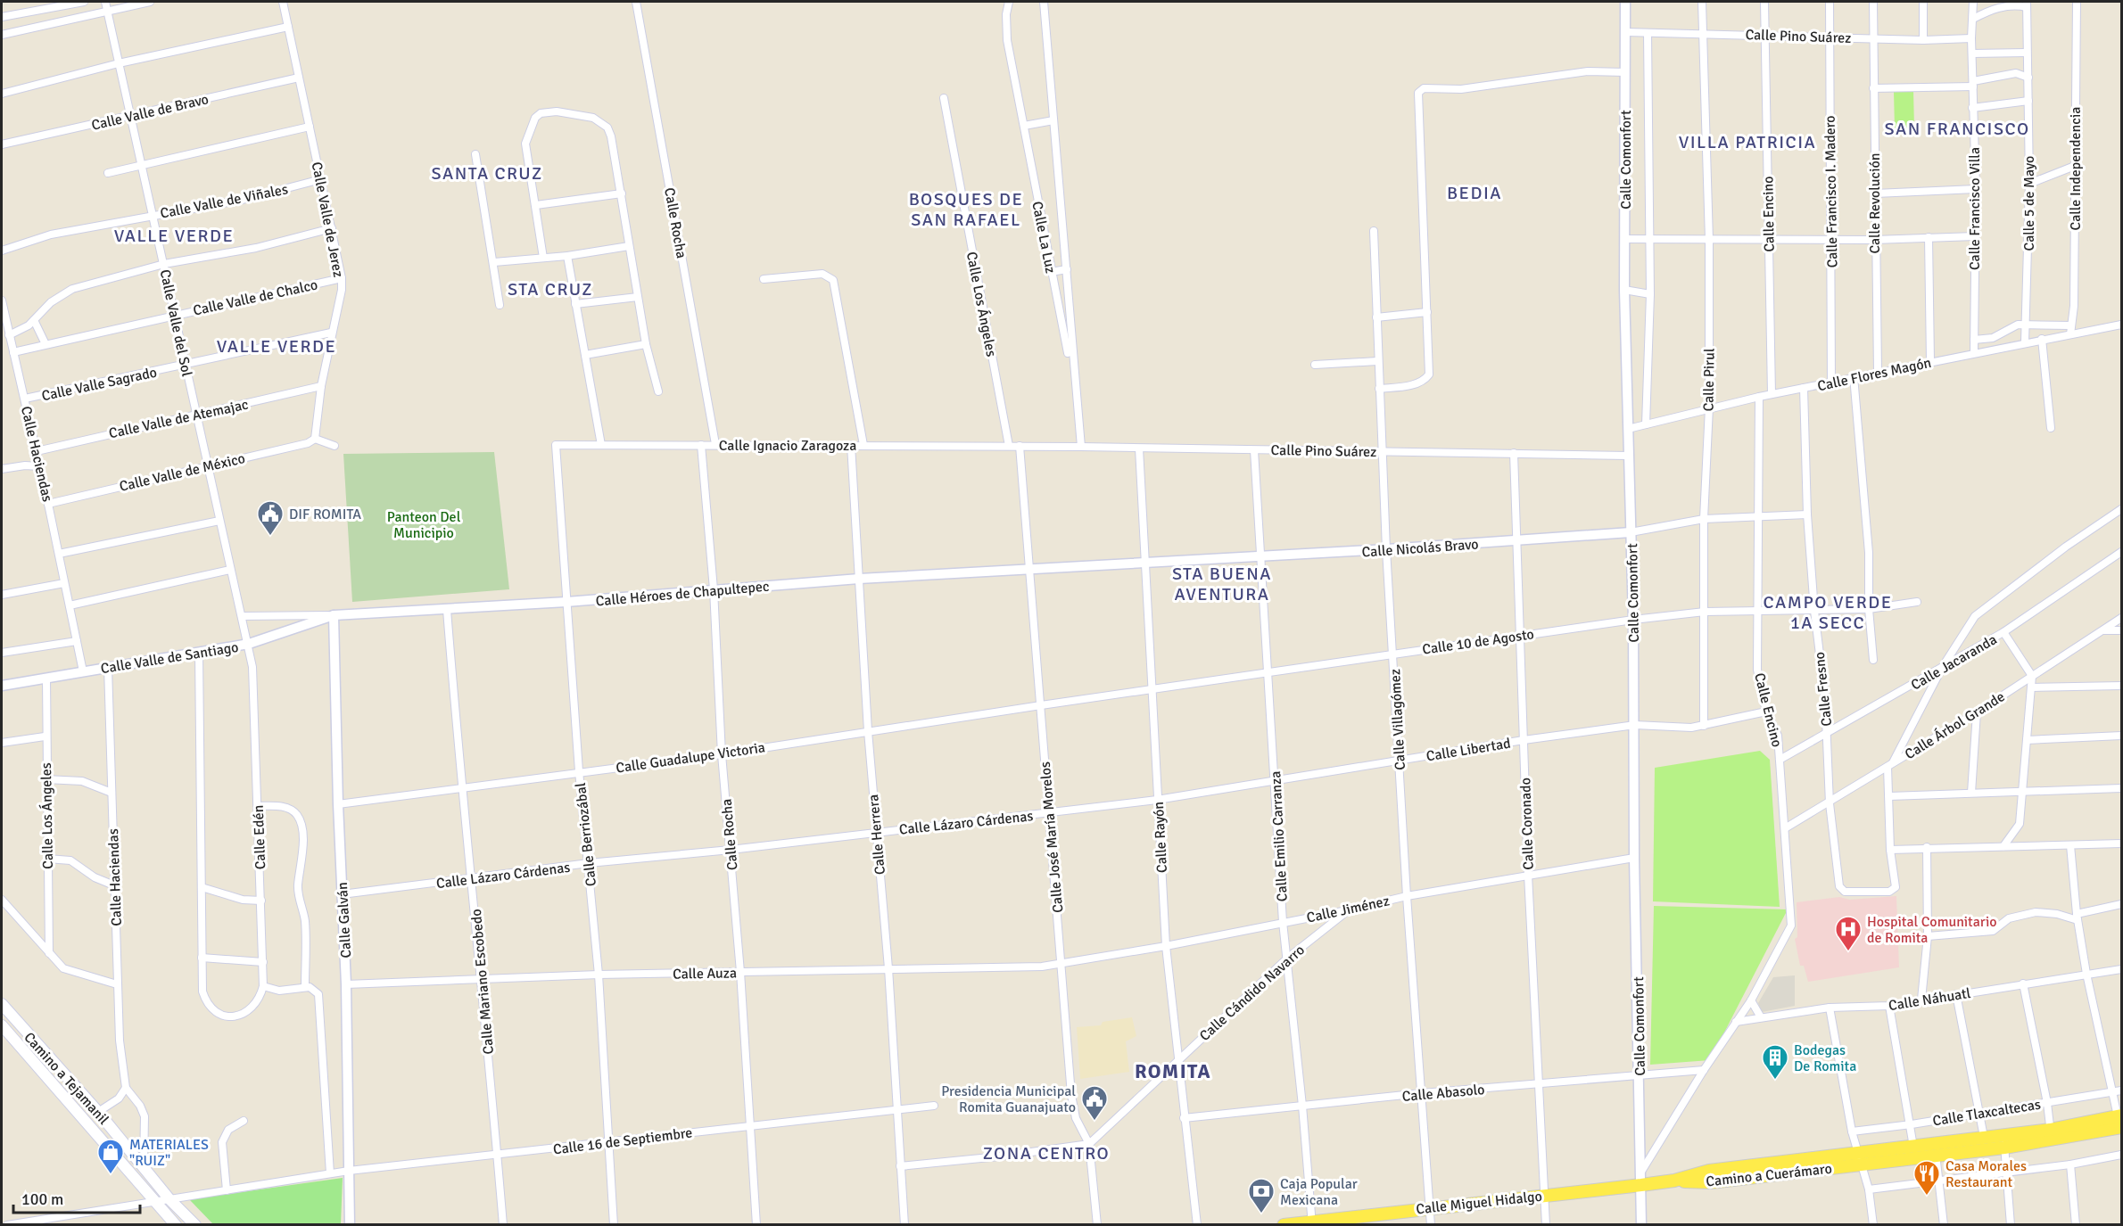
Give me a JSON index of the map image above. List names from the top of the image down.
{
  "streets": {
    "main road": ["Camino a Tejamanil", "Camino a Cuerámaro", "Calle Miguel Hidalgo"],
    "street": [
      "Calle Pino Suárez",
      "Calle Valle de Bravo",
      "Calle Comonfort",
      "Calle Independencia",
      "Calle Francisco I. Madero",
      "Calle Valle de Viñales",
      "Calle Revolución",
      "Calle 5 de Mayo",
      "Calle Francisco Villa",
      "Calle Encino",
      "Calle Valle de Jerez",
      "Calle Rocha",
      "Calle La Luz",
      "Calle Valle de Chalco",
      "Calle Los Ángeles",
      "Calle Valle del Sol",
      "Calle Flores Magón",
      "Calle Pirul",
      "Calle Valle Sagrado",
      "Calle Valle de Atemajac",
      "Calle Ignacio Zaragoza",
      "Calle Haciendas",
      "Calle Valle de México",
      "Calle Nicolás Bravo",
      "Calle Héroes de Chapultepec",
      "Calle 10 de Agosto",
      "Calle Valle de Santiago",
      "Calle Jacaranda",
      "Calle Fresno",
      "Calle Villagómez",
      "Calle Árbol Grande",
      "Calle Libertad",
      "Calle Guadalupe Victoria",
      "Calle Lázaro Cárdenas",
      "Calle Coronado",
      "Calle Berriozábal",
      "Calle Herrera",
      "Calle Emilio Carranza",
      "Calle Edén",
      "Calle José María Morelos",
      "Calle Rayón",
      "Calle Jiménez",
      "Calle Galván",
      "Calle Auza",
      "Calle Mariano Escobedo",
      "Calle Cándido Navarro",
      "Calle Náhuatl",
      "Calle Abasolo",
      "Calle Tlaxcaltecas",
      "Calle 16 de Septiembre"
    ]
  },
  "crossings": [
    ["Calle Pino Suárez", "Calle Comonfort"],
    ["Calle Pino Suárez", "Calle Francisco I. Madero"],
    ["Calle Pino Suárez", "Calle Revolución"],
    ["Calle Pino Suárez", "Calle Francisco Villa"],
    ["Calle Pino Suárez", "Calle Encino"],
    ["Calle Pino Suárez", "Calle La Luz"],
    ["Calle Pino Suárez", "Calle Pirul"],
    ["Calle Pino Suárez", "Calle Ignacio Zaragoza"],
    ["Calle Pino Suárez", "Calle Villagómez"],
    ["Calle Pino Suárez", "Calle Coronado"],
    ["Calle Pino Suárez", "Calle Emilio Carranza"],
    ["Calle Pino Suárez", "Calle José María Morelos"],
    ["Calle Pino Suárez", "Calle Rayón"],
    ["Calle Valle de Bravo", "Calle Valle de Jerez"],
    ["Calle Valle de Bravo", "Calle Valle del Sol"],
    ["Calle Comonfort", "Calle Flores Magón"],
    ["Calle Comonfort", "Calle Nicolás Bravo"],
    ["Calle Comonfort", "Calle 10 de Agosto"],
    ["Calle Comonfort", "Calle Libertad"],
    ["Calle Comonfort", "Calle Jiménez"],
    ["Calle Comonfort", "Calle Abasolo"],
    ["Calle Comonfort", "Calle Miguel Hidalgo"],
    ["Calle Independencia", "Calle Flores Magón"],
    ["Calle Francisco I. Madero", "Calle Flores Magón"],
    ["Calle Valle de Viñales", "Calle Valle de Jerez"],
    ["Calle Valle de Viñales", "Calle Valle del Sol"],
    ["Calle Revolución", "Calle Flores Magón"],
    ["Calle 5 de Mayo", "Calle Flores Magón"],
    ["Calle Francisco Villa", "Calle Flores Magón"],
    ["Calle Encino", "Calle Flores Magón"],
    ["Calle Encino", "Calle Nicolás Bravo"],
    ["Calle Encino", "Calle 10 de Agosto"],
    ["Calle Encino", "Calle Jacaranda"],
    ["Calle Encino", "Calle Árbol Grande"],
    ["Calle Encino", "Calle Libertad"],
    ["Calle Valle de Jerez", "Calle Valle de Chalco"],
    ["Calle Valle de Jerez", "Calle Valle Sagrado"],
    ["Calle Valle de Jerez", "Calle Valle de Atemajac"],
    ["Calle Valle de Jerez", "Calle Valle de México"],
    ["Calle Rocha", "Calle Ignacio Zaragoza"],
    ["Calle Rocha", "Calle Héroes de Chapultepec"],
    ["Calle Rocha", "Calle Guadalupe Victoria"],
    ["Calle Rocha", "Calle Lázaro Cárdenas"],
    ["Calle Rocha", "Calle Auza"],
    ["Calle Rocha", "Calle 16 de Septiembre"],
    ["Calle Valle de Chalco", "Calle Valle del Sol"],
    ["Calle Valle de Chalco", "Calle Haciendas"],
    ["Calle Los Ángeles", "Calle Ignacio Zaragoza"],
    ["Calle Los Ángeles", "Calle Valle de Santiago"],
    ["Calle Valle del Sol", "Calle Valle Sagrado"],
    ["Calle Valle del Sol", "Calle Valle de Atemajac"],
    ["Calle Valle del Sol", "Calle Valle de México"],
    ["Calle Valle del Sol", "Calle Valle de Santiago"],
    ["Calle Valle del Sol", "Calle Edén"],
    ["Calle Flores Magón", "Calle Pirul"],
    ["Calle Flores Magón", "Calle Fresno"],
    ["Calle Pirul", "Calle Nicolás Bravo"],
    ["Calle Pirul", "Calle 10 de Agosto"],
    ["Calle Pirul", "Calle Libertad"],
    ["Calle Valle Sagrado", "Calle Haciendas"],
    ["Calle Valle de Atemajac", "Calle Haciendas"],
    ["Calle Ignacio Zaragoza", "Calle Berriozábal"],
    ["Calle Ignacio Zaragoza", "Calle Herrera"],
    ["Calle Ignacio Zaragoza", "Calle José María Morelos"],
    ["Calle Haciendas", "Calle Valle de México"],
    ["Calle Haciendas", "Calle Valle de Santiago"],
    ["Calle Haciendas", "Camino a Tejamanil"],
    ["Calle Nicolás Bravo", "Calle Héroes de Chapultepec"],
    ["Calle Nicolás Bravo", "Calle Fresno"],
    ["Calle Nicolás Bravo", "Calle Villagómez"],
    ["Calle Nicolás Bravo", "Calle Coronado"],
    ["Calle Nicolás Bravo", "Calle Emilio Carranza"],
    ["Calle Nicolás Bravo", "Calle José María Morelos"],
    ["Calle Nicolás Bravo", "Calle Rayón"],
    ["Calle Héroes de Chapultepec", "Calle Valle de Santiago"],
    ["Calle Héroes de Chapultepec", "Calle Berriozábal"],
    ["Calle Héroes de Chapultepec", "Calle Herrera"],
    ["Calle Héroes de Chapultepec", "Calle José María Morelos"],
    ["Calle Héroes de Chapultepec", "Calle Galván"],
    ["Calle Héroes de Chapultepec", "Calle Mariano Escobedo"],
    ["Calle 10 de Agosto", "Calle Fresno"],
    ["Calle 10 de Agosto", "Calle Villagómez"],
    ["Calle 10 de Agosto", "Calle Guadalupe Victoria"],
    ["Calle 10 de Agosto", "Calle Coronado"],
    ["Calle 10 de Agosto", "Calle Emilio Carranza"],
    ["Calle 10 de Agosto", "Calle José María Morelos"],
    ["Calle 10 de Agosto", "Calle Rayón"],
    ["Calle Valle de Santiago", "Calle Edén"],
    ["Calle Valle de Santiago", "Calle Galván"],
    ["Calle Jacaranda", "Calle Fresno"],
    ["Calle Fresno", "Calle Árbol Grande"],
    ["Calle Villagómez", "Calle Libertad"],
    ["Calle Villagómez", "Calle Jiménez"],
    ["Calle Villagómez", "Calle Abasolo"],
    ["Calle Villagómez", "Calle Miguel Hidalgo"],
    ["Calle Libertad", "Calle Lázaro Cárdenas"],
    ["Calle Libertad", "Calle Coronado"],
    ["Calle Libertad", "Calle Emilio Carranza"],
    ["Calle Libertad", "Calle José María Morelos"],
    ["Calle Libertad", "Calle Rayón"],
    ["Calle Guadalupe Victoria", "Calle Berriozábal"],
    ["Calle Guadalupe Victoria", "Calle Herrera"],
    ["Calle Guadalupe Victoria", "Calle José María Morelos"],
    ["Calle Guadalupe Victoria", "Calle Galván"],
    ["Calle Guadalupe Victoria", "Calle Mariano Escobedo"],
    ["Calle Lázaro Cárdenas", "Calle Berriozábal"],
    ["Calle Lázaro Cárdenas", "Calle Herrera"],
    ["Calle Lázaro Cárdenas", "Calle José María Morelos"],
    ["Calle Lázaro Cárdenas", "Calle Galván"],
    ["Calle Lázaro Cárdenas", "Calle Mariano Escobedo"],
    ["Calle Coronado", "Calle Jiménez"],
    ["Calle Coronado", "Calle Abasolo"],
    ["Calle Coronado", "Calle Miguel Hidalgo"],
    ["Calle Berriozábal", "Calle Auza"],
    ["Calle Berriozábal", "Calle 16 de Septiembre"],
    ["Calle Herrera", "Calle Auza"],
    ["Calle Herrera", "Calle 16 de Septiembre"],
    ["Calle Emilio Carranza", "Calle Jiménez"],
    ["Calle Emilio Carranza", "Calle Cándido Navarro"],
    ["Calle Emilio Carranza", "Calle Abasolo"],
    ["Calle Emilio Carranza", "Calle Miguel Hidalgo"],
    ["Calle José María Morelos", "Calle Jiménez"],
    ["Calle José María Morelos", "Calle Auza"],
    ["Calle José María Morelos", "Calle Cándido Navarro"],
    ["Calle Rayón", "Calle Jiménez"],
    ["Calle Rayón", "Calle Cándido Navarro"],
    ["Calle Rayón", "Calle Abasolo"],
    ["Calle Jiménez", "Calle Auza"],
    ["Calle Jiménez", "Calle Cándido Navarro"],
    ["Calle Galván", "Calle Auza"],
    ["Calle Galván", "Calle 16 de Septiembre"],
    ["Calle Auza", "Calle Mariano Escobedo"],
    ["Calle Mariano Escobedo", "Calle 16 de Septiembre"],
    ["Camino a Tejamanil", "Calle 16 de Septiembre"],
    ["Camino a Cuerámaro", "Calle Miguel Hidalgo"]
  ],
  "districts": [
    "SAN FRANCISCO",
    "VILLA PATRICIA",
    "SANTA CRUZ",
    "BEDIA",
    "BOSQUES DE SAN RAFAEL",
    "VALLE VERDE",
    "STA CRUZ",
    "VALLE VERDE",
    "STA BUENA AVENTURA",
    "CAMPO VERDE 1A SECC",
    "ROMITA",
    "ZONA CENTRO"
  ],
  "parks": ["Panteon Del Municipio"],
  "places": {
    "public building": ["DIF ROMITA", "Presidencia Municipal Romita Guanajuato"],
    "hospital": ["Hospital Comunitario de Romita"],
    "building": ["Bodegas De Romita"],
    "shop": ["MATERIALES \"RUIZ\""],
    "restaurant": ["Casa Morales Restaurant"],
    "bank": ["Caja Popular Mexicana"]
  },
  "scale_bar": "100 m"
}
